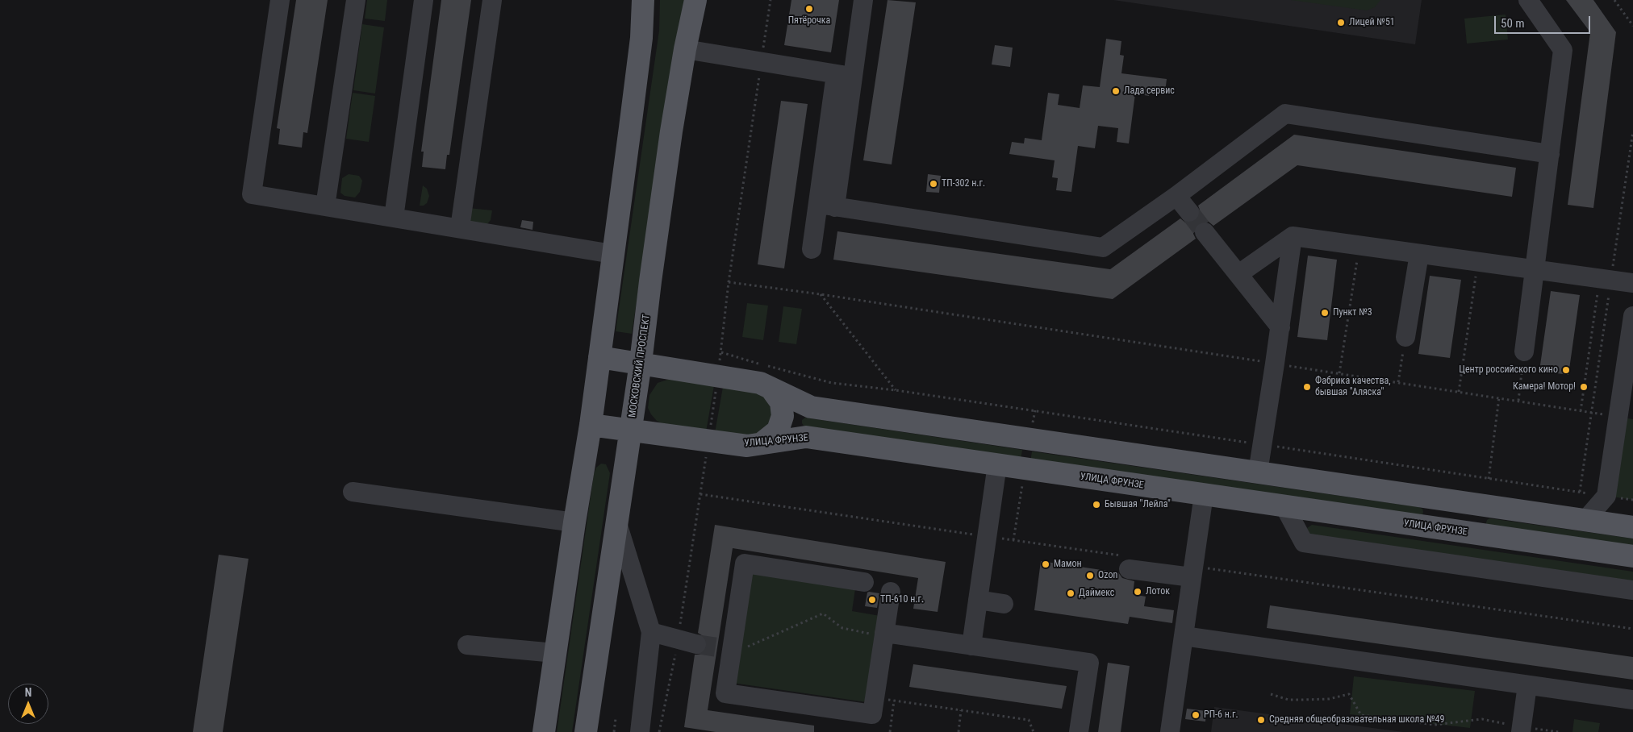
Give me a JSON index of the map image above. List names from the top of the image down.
{
  "streets": {
    "main road": ["МОСКОВСКИЙ ПРОСПЕКТ", "УЛИЦА ФРУНЗЕ"]
  },
  "crossings": [
    ["МОСКОВСКИЙ ПРОСПЕКТ", "УЛИЦА ФРУНЗЕ"]
  ],
  "places": [
    "Пятёрочка",
    "Лицей №51",
    "Лада сервис",
    "ТП-302 н.г.",
    "Пункт №3",
    "Центр российского кино",
    "Фабрика качества, бывшая \"Аляска\"",
    "Камера! Мотор!",
    "Бывшая \"Лейла\"",
    "Мамон",
    "Ozon",
    "Лоток",
    "Даймекс",
    "ТП-610 н.г.",
    "РП-6 н.г.",
    "Средняя общеобразовательная школа №49"
  ],
  "scale_bar": "50 m",
  "north": "top"
}
